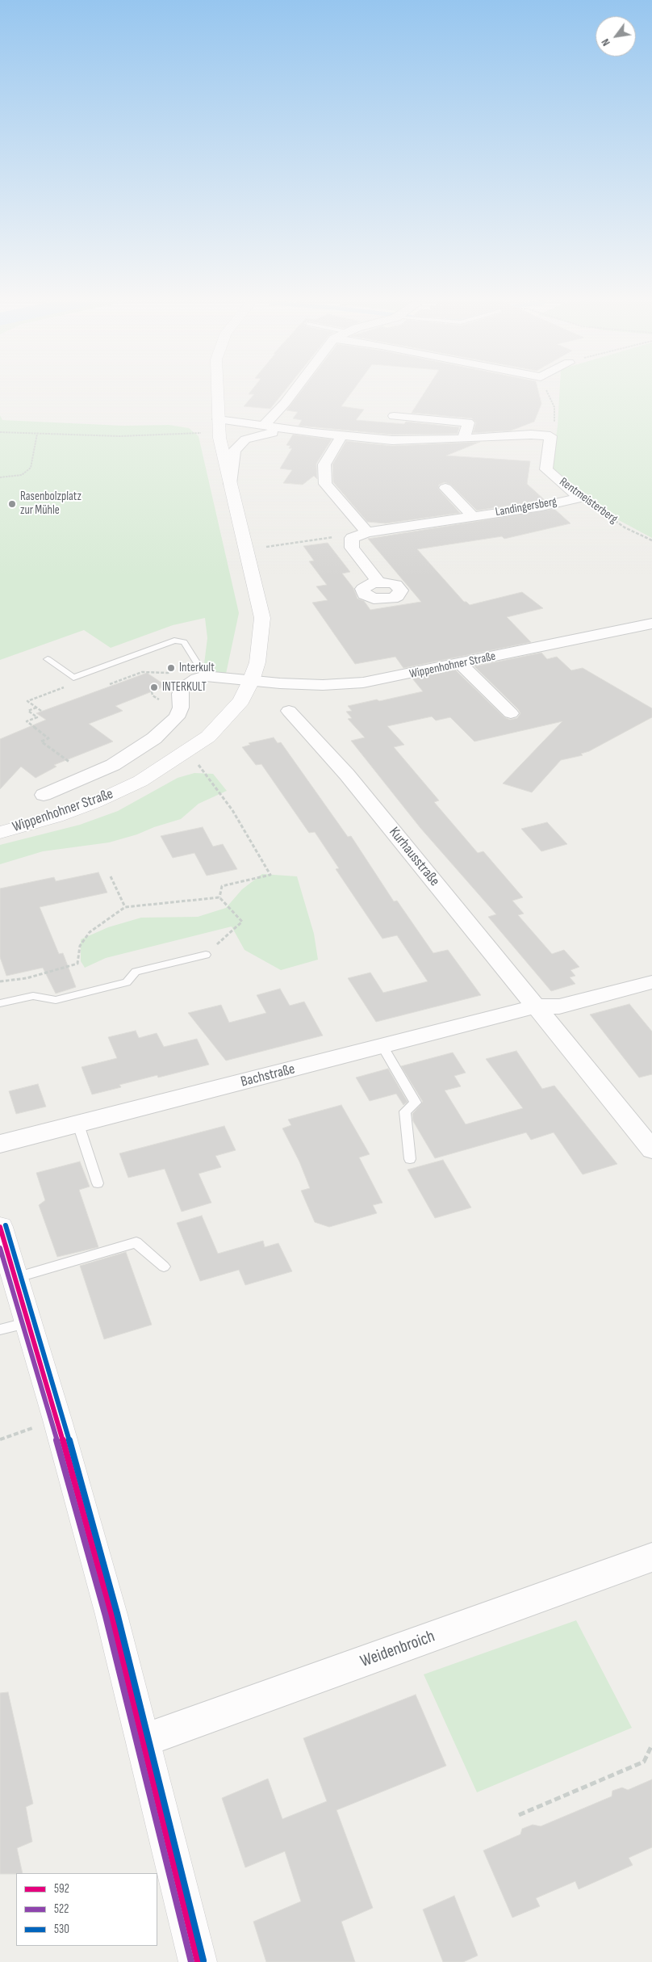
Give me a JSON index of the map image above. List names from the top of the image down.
{
  "streets": {
    "main road": ["Wippenhohner Straße"],
    "street": [
      "Rentmeisterberg",
      "Landingersberg",
      "Kurhausstraße",
      "Bachstraße",
      "Weidenbroich"
    ]
  },
  "crossings": [
    ["Rentmeisterberg", "Landingersberg"],
    ["Kurhausstraße", "Bachstraße"]
  ],
  "places": ["Rasenbolzplatz zur Mühle", "Interkult", "INTERKULT"],
  "lines": ["transit line 530", "transit line 592", "transit line 522"],
  "legend": ["592", "522", "530"],
  "north": "bottom left"
}
